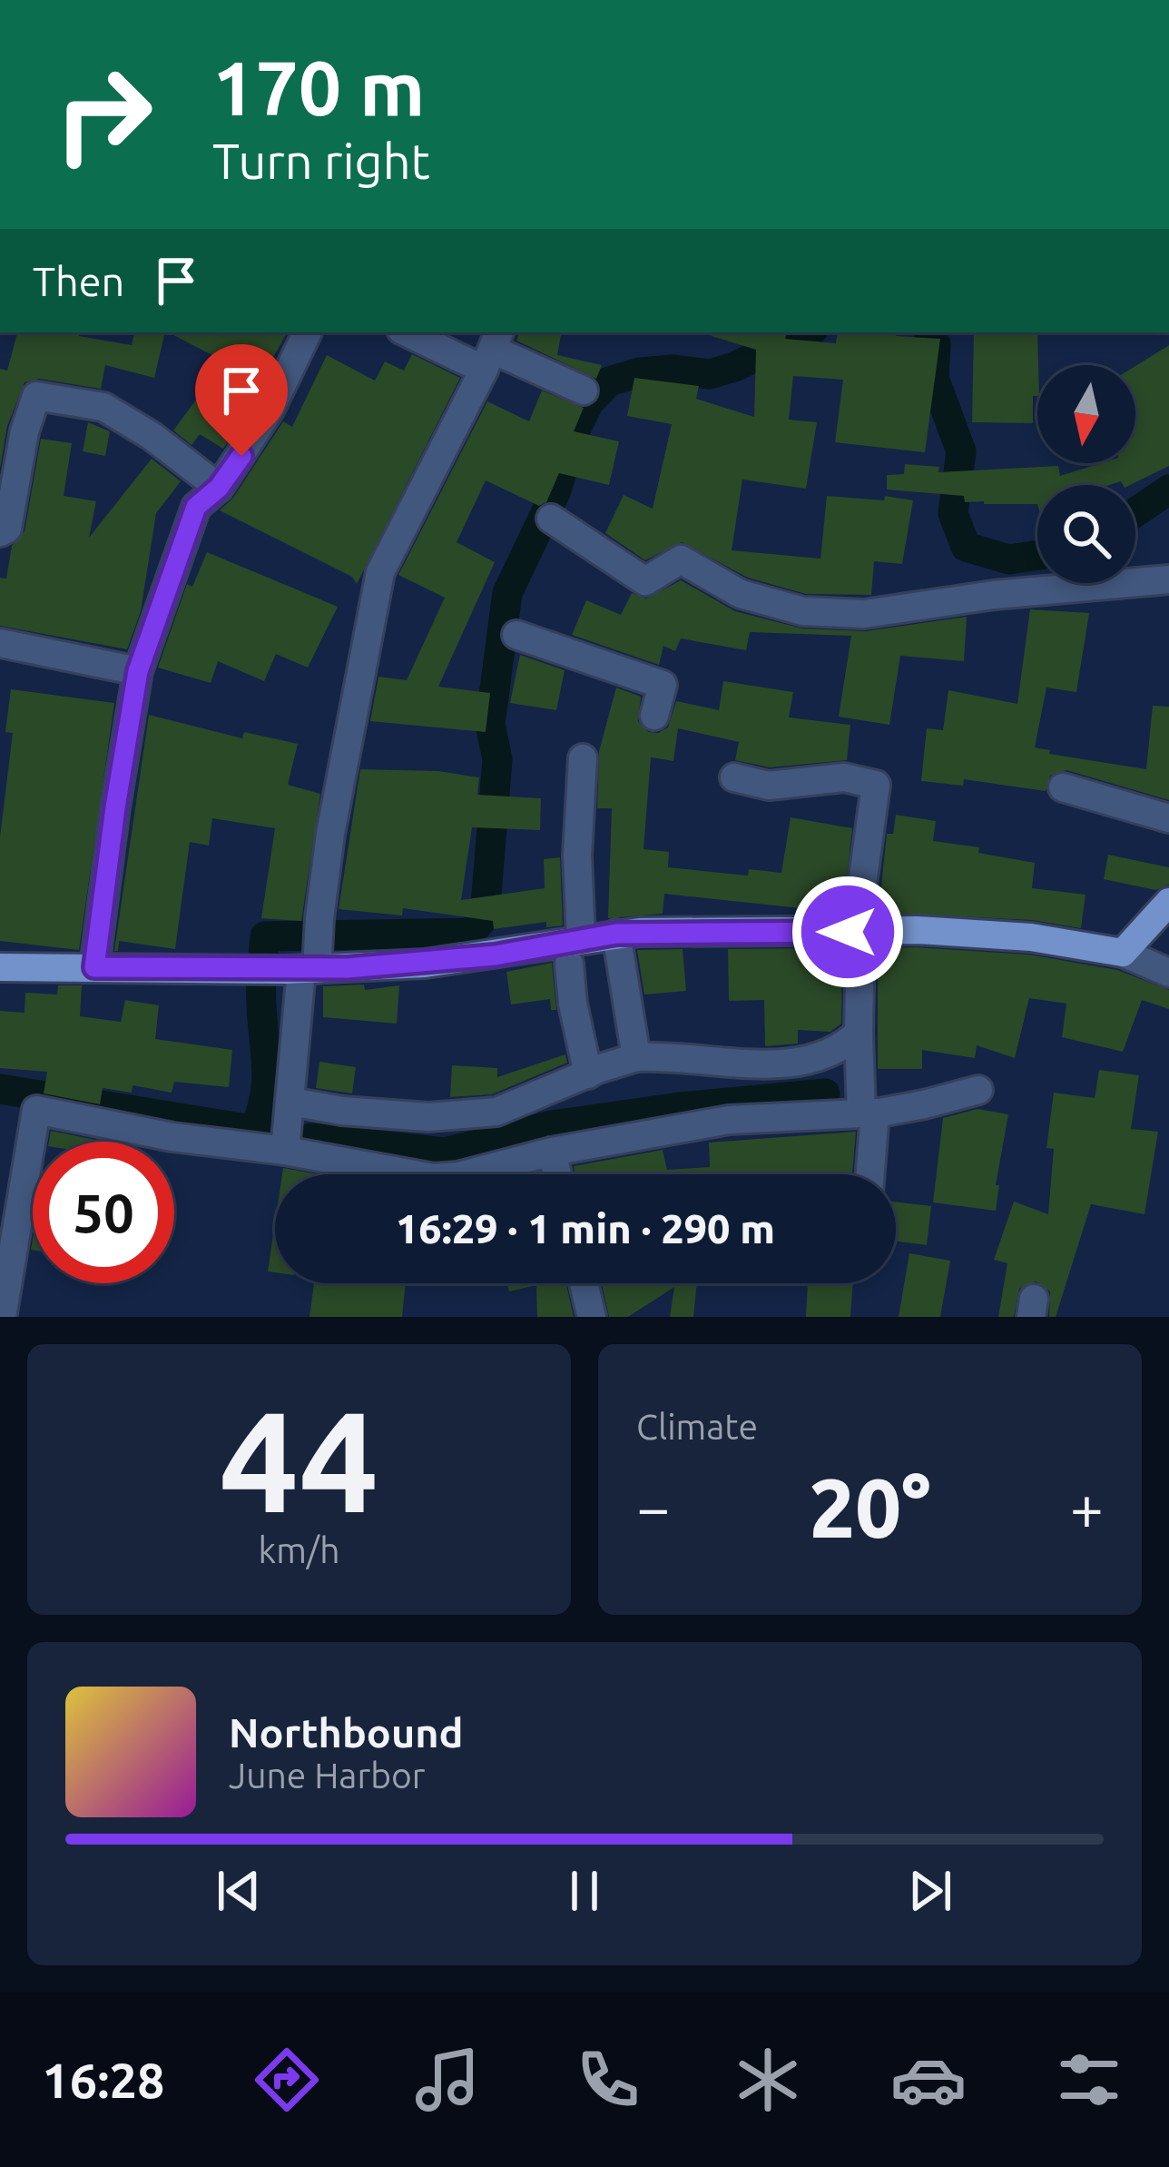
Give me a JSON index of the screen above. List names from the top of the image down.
{
  "north": "bottom",
  "page": {
    "turn": ["170 m", "Turn right"],
    "then": "Then",
    "limit": "50",
    "trip": "16:29 · 1 min · 290 m",
    "tile": [
      ["44", "km/h"],
      "Climate"
    ],
    "heat": ["−", "20°", "+"],
    "song": ["Northbound", "June Harbor"],
    "tabs": "16:28"
  }
}
